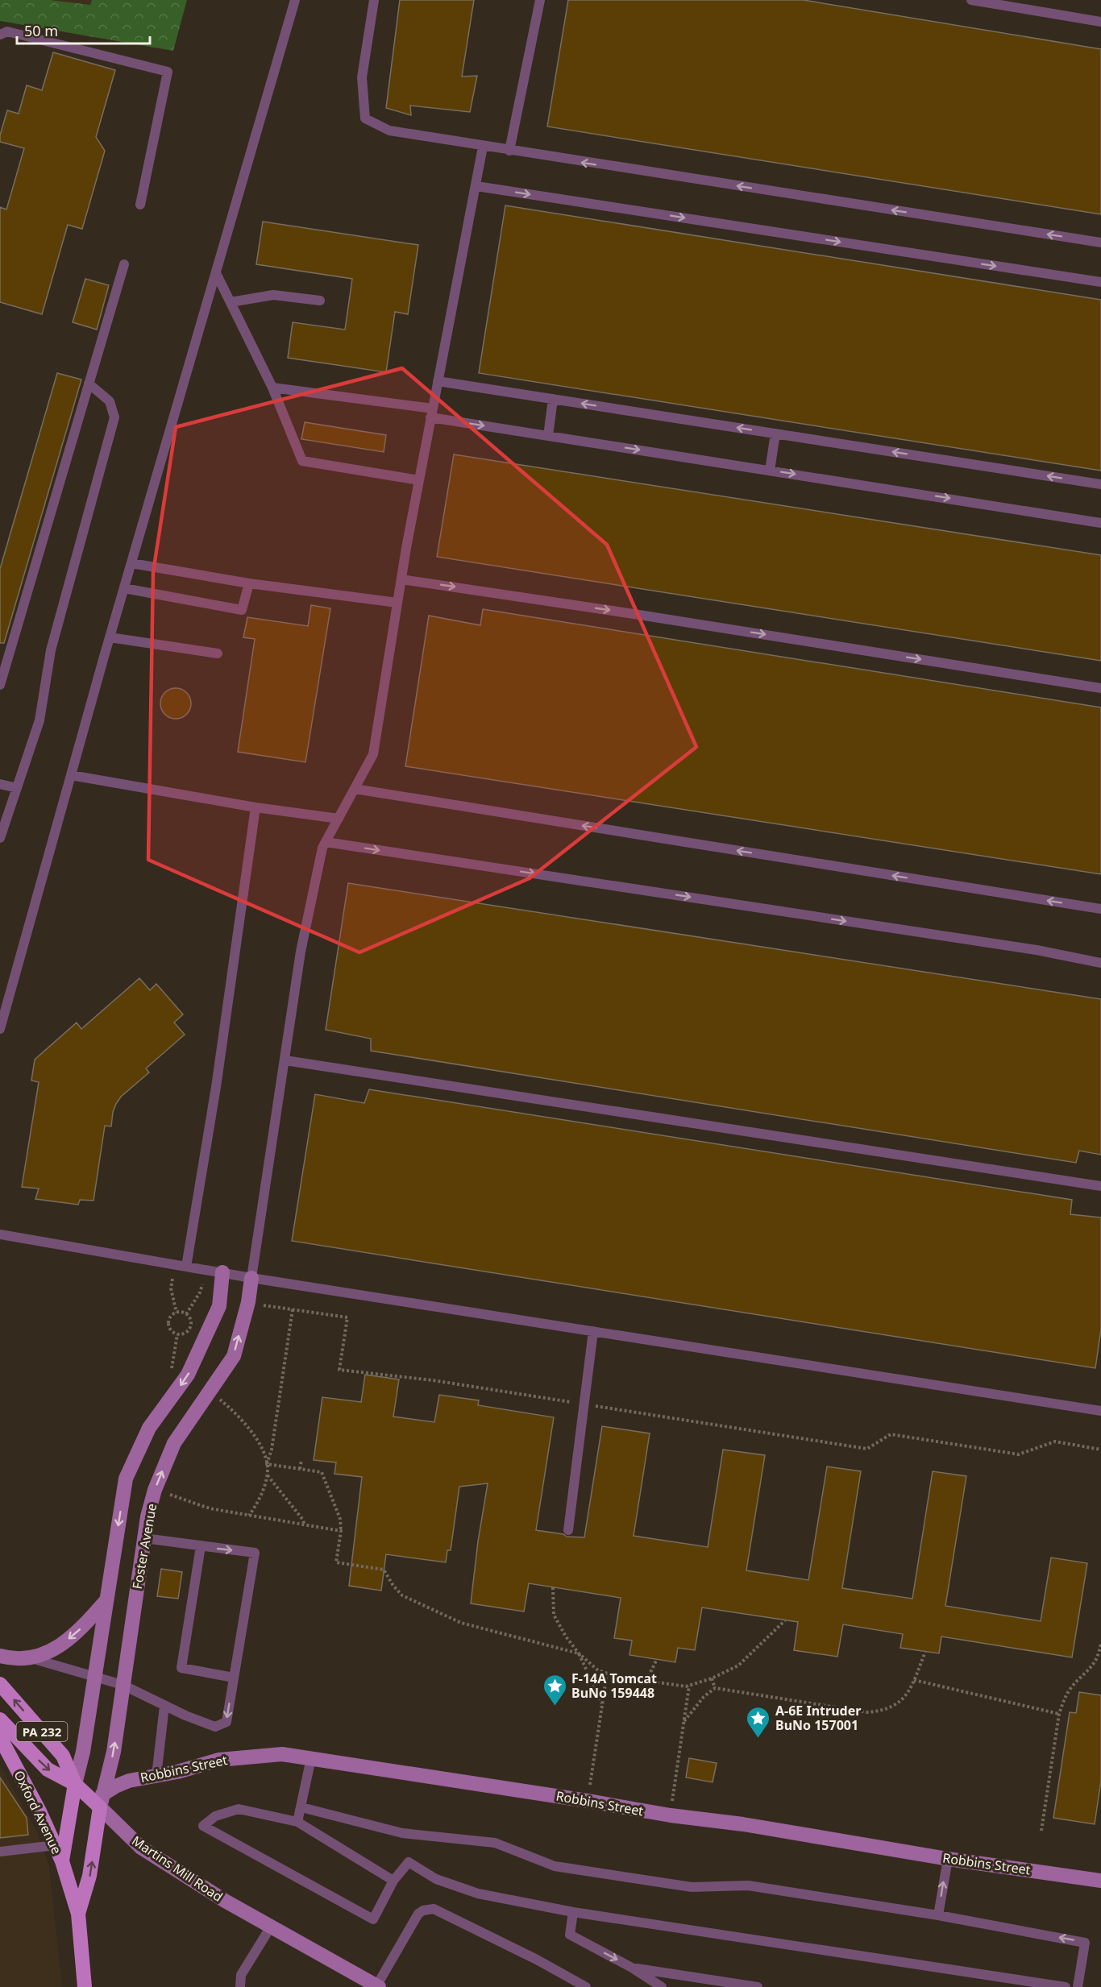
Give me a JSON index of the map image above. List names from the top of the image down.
{
  "streets": {
    "main road": ["PA 232", "Oxford Avenue", "Martins Mill Road"],
    "street": ["Foster Avenue", "Robbins Street"]
  },
  "crossings": [
    ["Foster Avenue", "Robbins Street"],
    ["Foster Avenue", "Oxford Avenue"],
    ["Foster Avenue", "Martins Mill Road"],
    ["PA 232", "Oxford Avenue"],
    ["PA 232", "Martins Mill Road"],
    ["Robbins Street", "Oxford Avenue"],
    ["Robbins Street", "Martins Mill Road"],
    ["Oxford Avenue", "Martins Mill Road"]
  ],
  "places": {
    "place": ["F-14A Tomcat BuNo 159448", "A-6E Intruder BuNo 157001"]
  },
  "scale_bar": "50 m"
}
